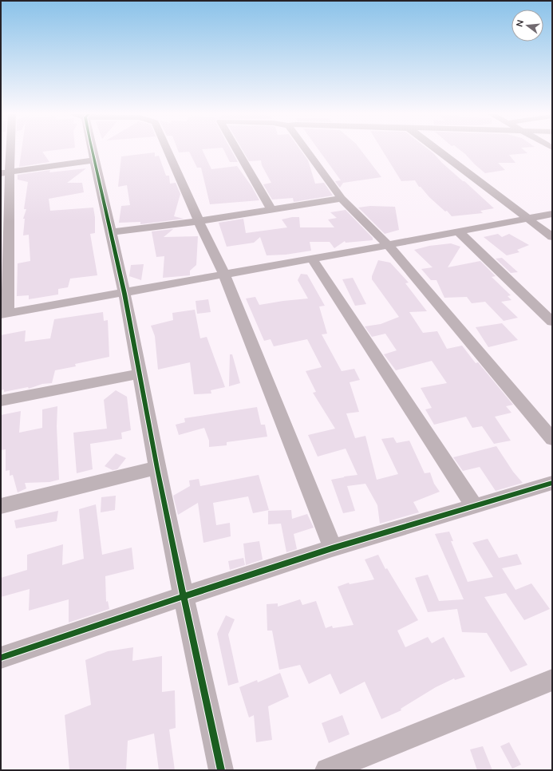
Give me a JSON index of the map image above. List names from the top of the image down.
{
  "north": "left"
}
